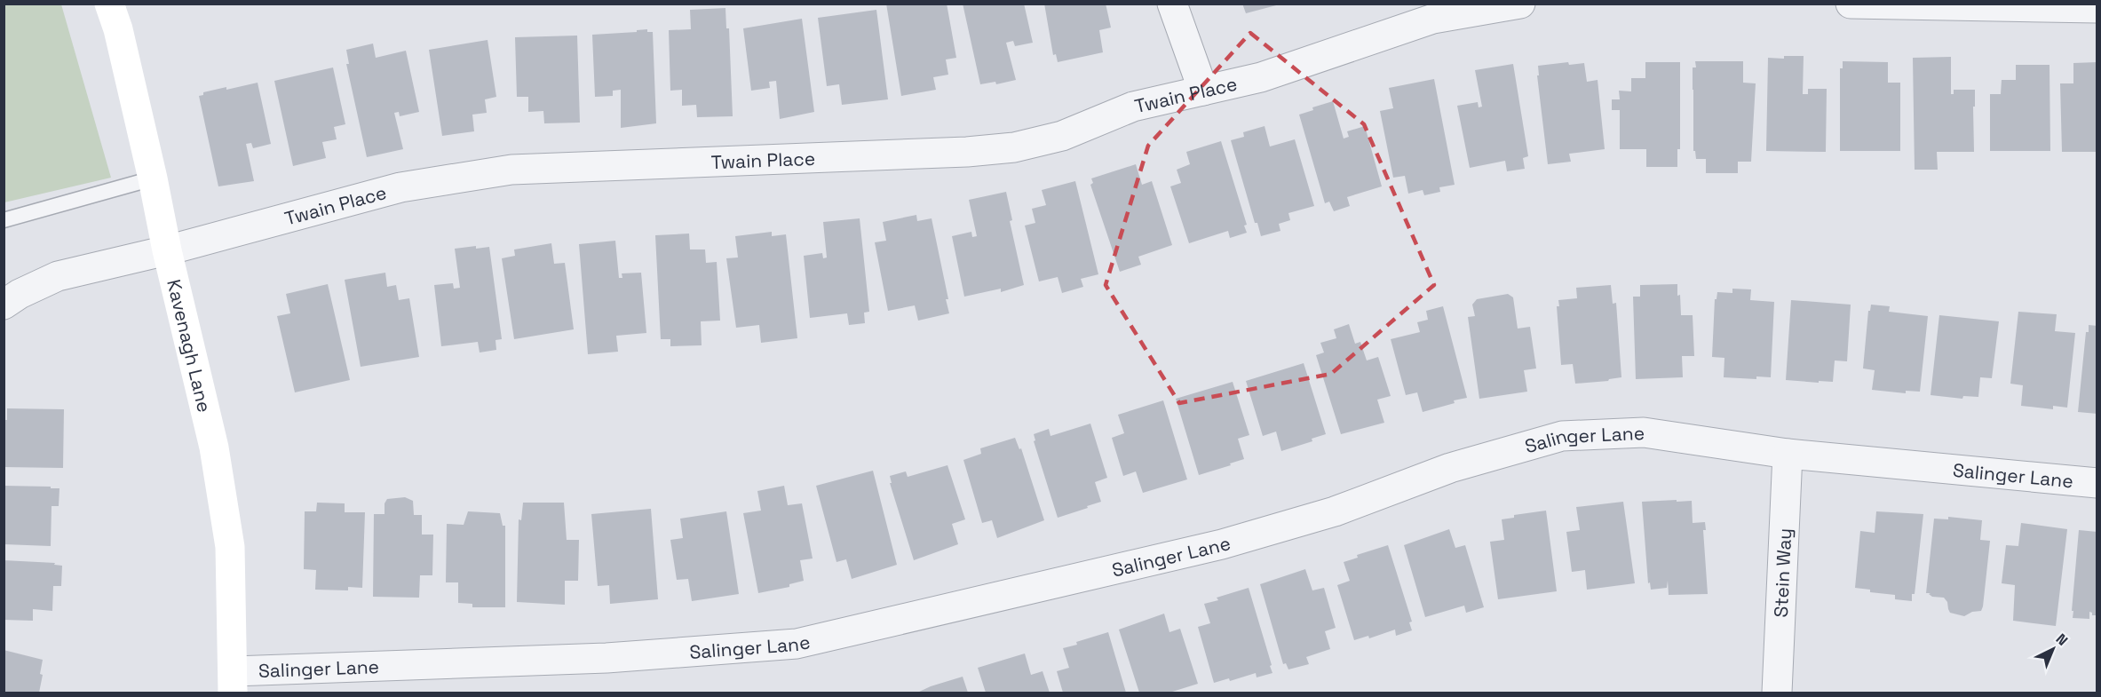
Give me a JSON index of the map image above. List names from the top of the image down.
{
  "streets": {
    "main road": ["Kavenagh Lane"],
    "street": ["Twain Place", "Salinger Lane", "Stein Way"]
  },
  "crossings": [
    ["Twain Place", "Kavenagh Lane"],
    ["Kavenagh Lane", "Salinger Lane"],
    ["Salinger Lane", "Stein Way"]
  ],
  "north": "top right"
}
